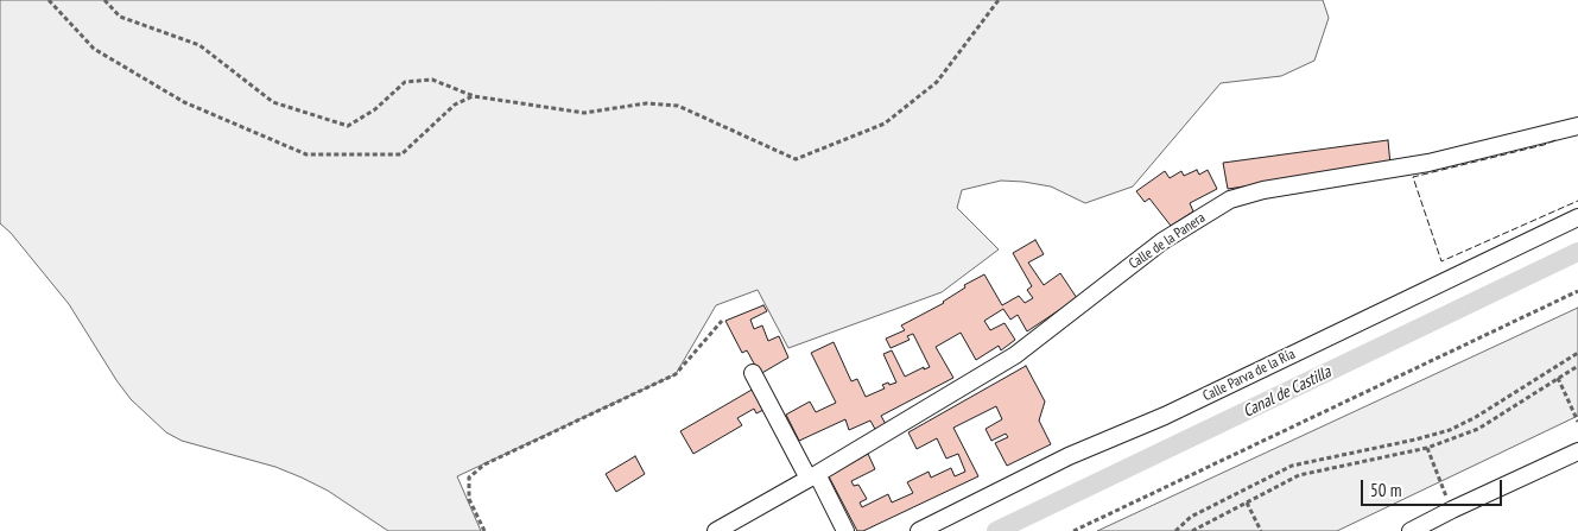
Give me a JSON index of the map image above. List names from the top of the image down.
{
  "streets": {
    "street": ["Calle de la Panera", "Calle Parva de la Ría"]
  },
  "water": ["Canal de Castilla"],
  "scale_bar": "50 m"
}
